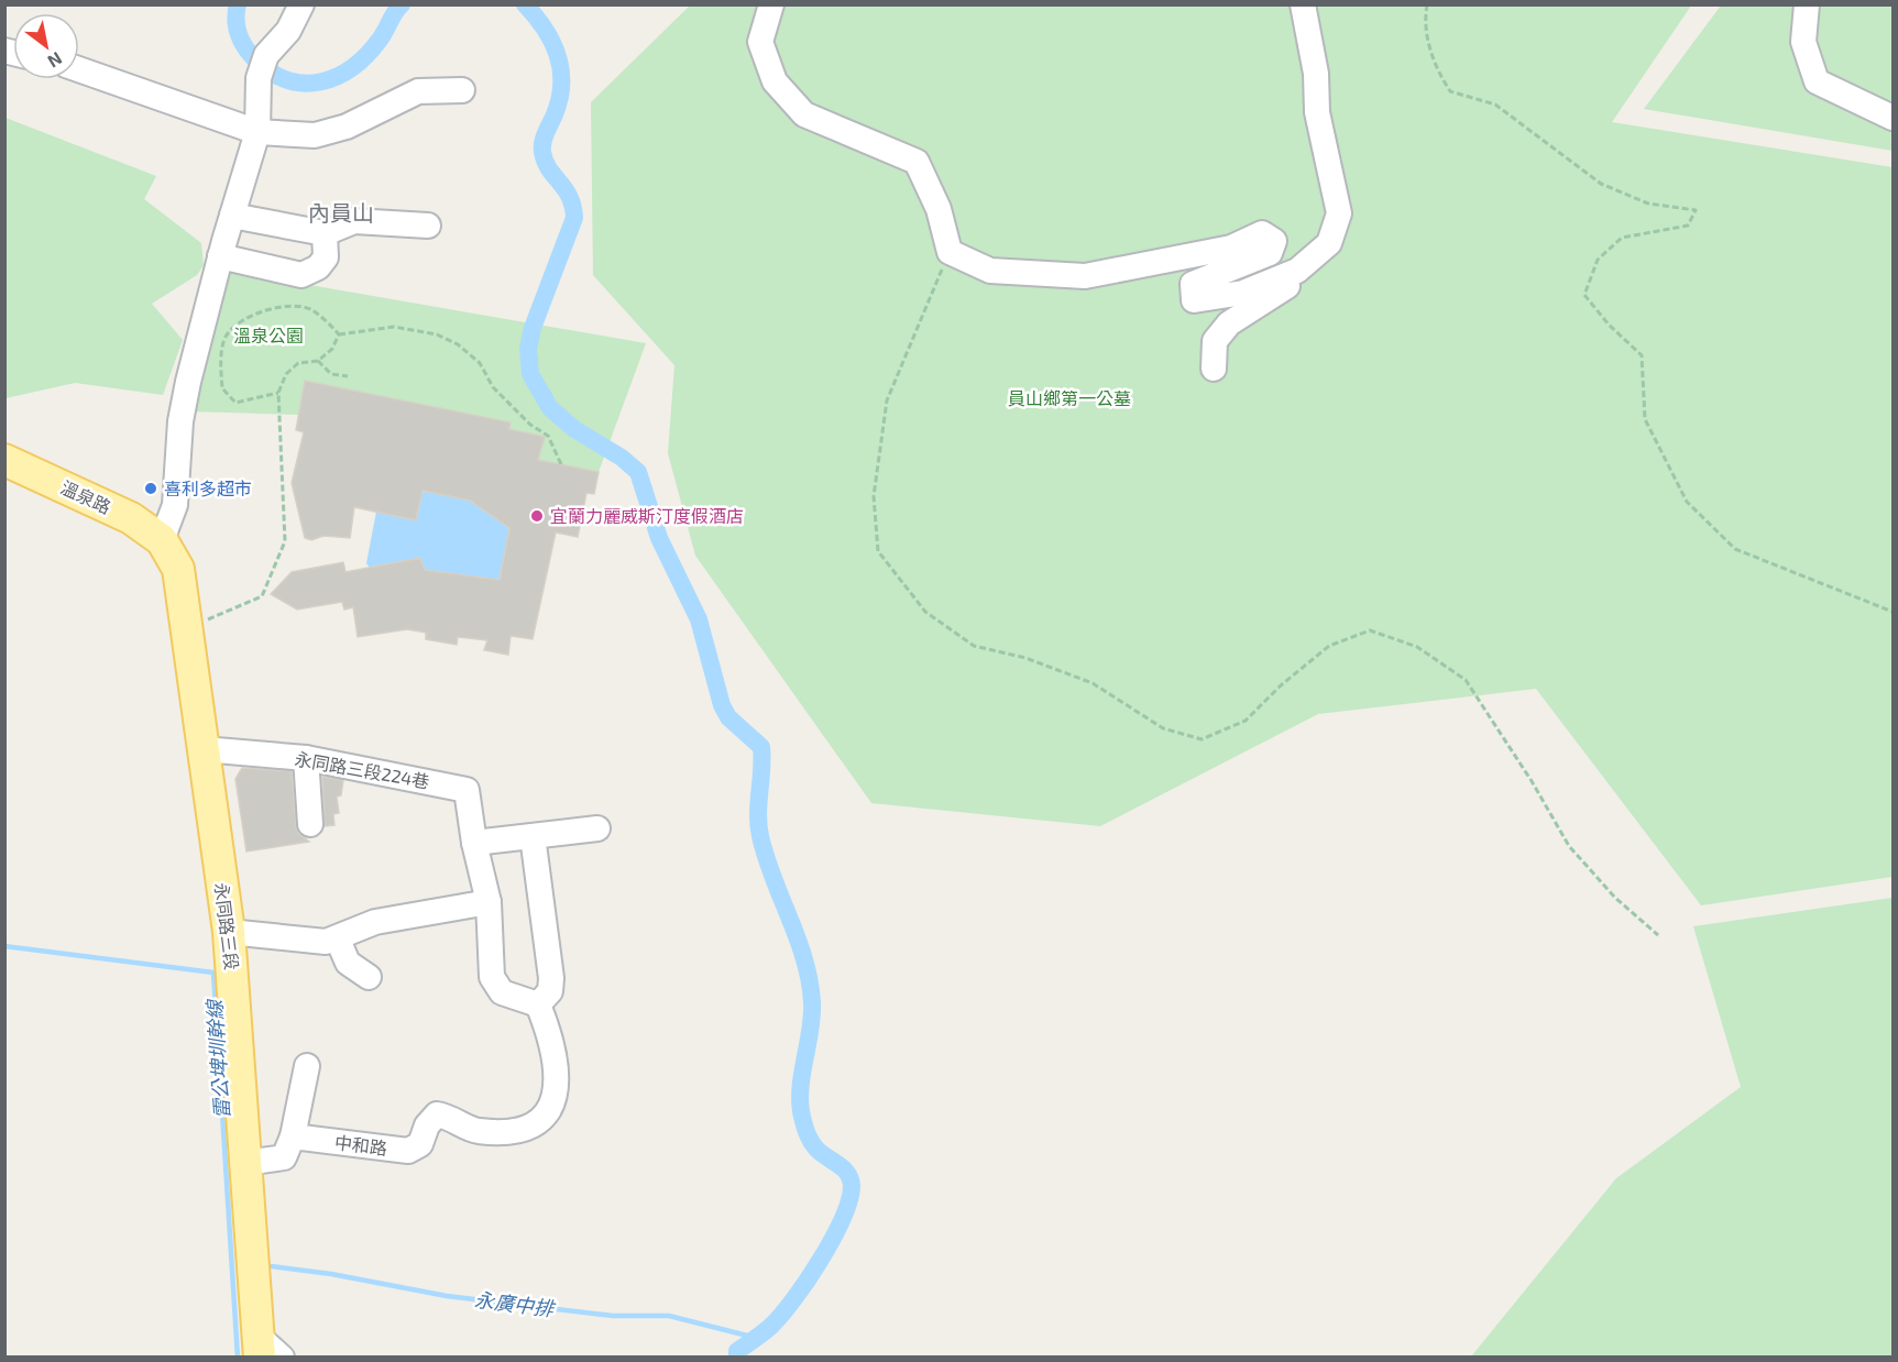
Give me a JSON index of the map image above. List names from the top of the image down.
{
  "streets": {
    "main road": ["溫泉路", "永同路三段"],
    "street": ["永同路三段224巷", "中和路"]
  },
  "crossings": [
    ["溫泉路", "永同路三段"],
    ["永同路三段224巷", "永同路三段"]
  ],
  "districts": ["內員山"],
  "water": ["雷公埤圳幹線", "永廣中排"],
  "parks": ["溫泉公園", "員山鄉第一公墓"],
  "places": ["喜利多超市", "宜蘭力麗威斯汀度假酒店"],
  "north": "bottom right"
}
